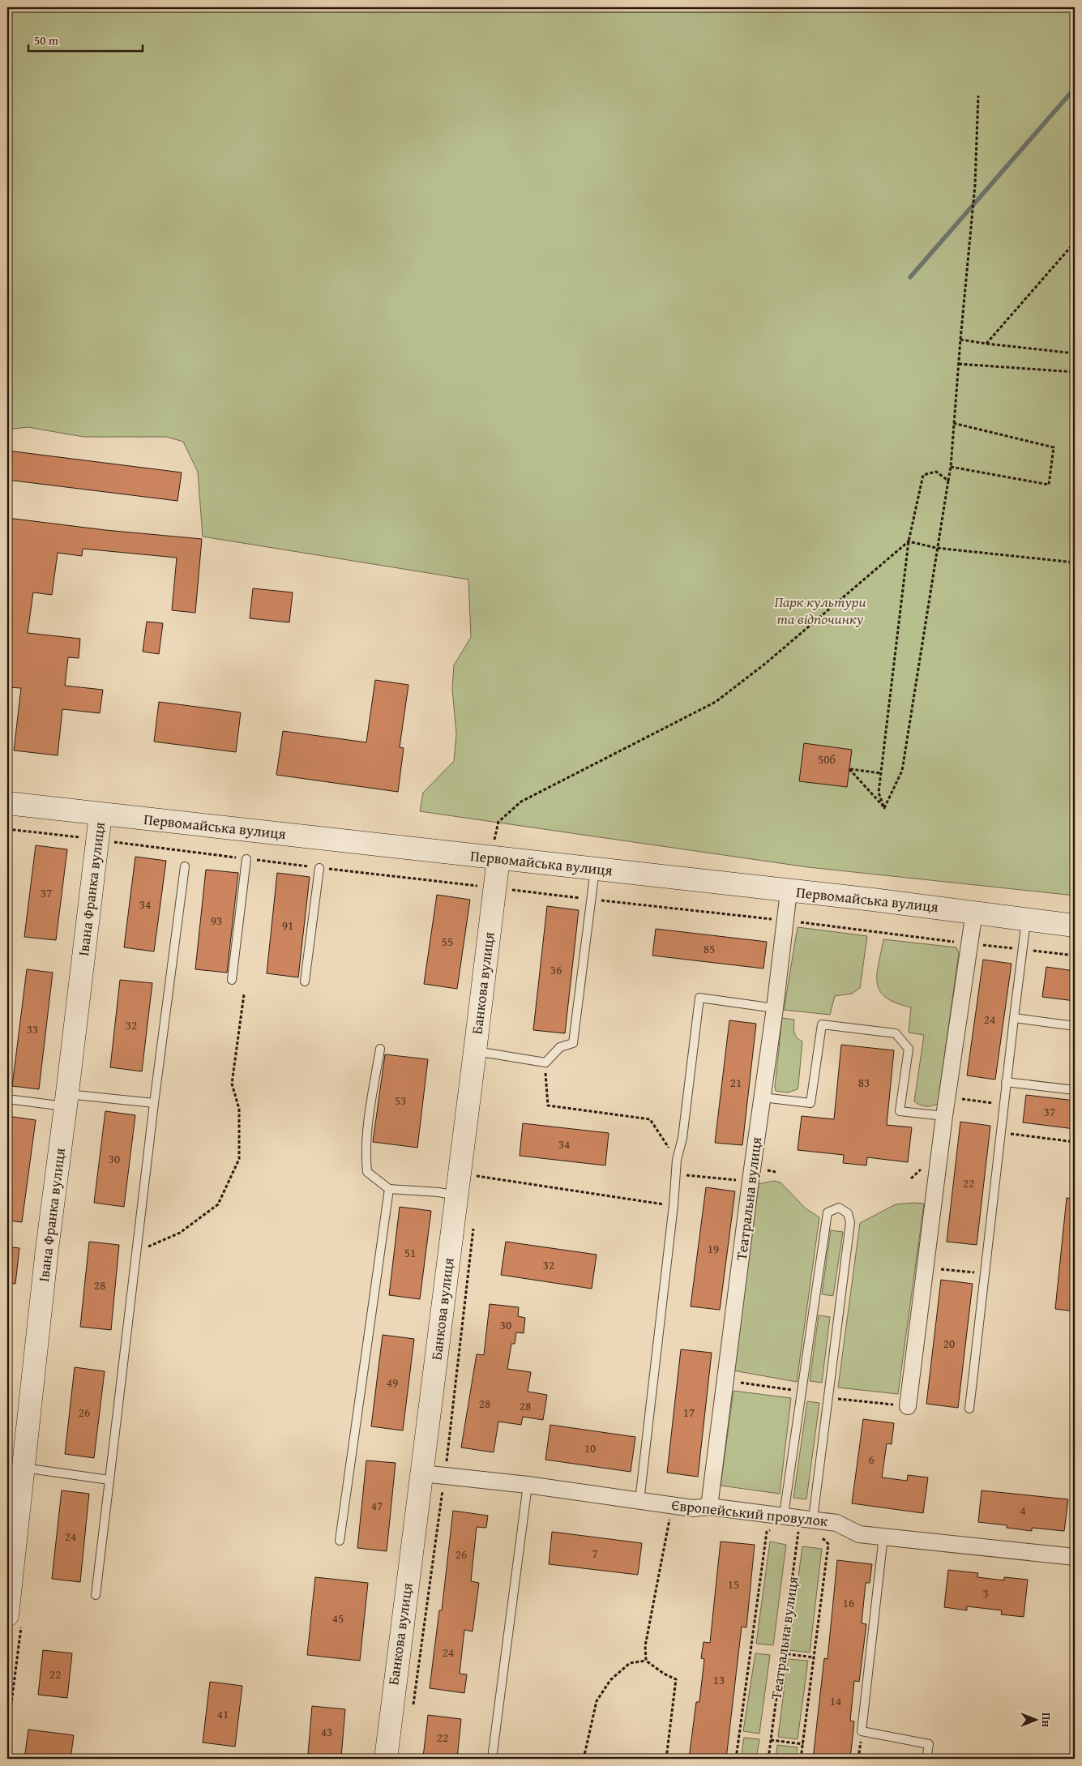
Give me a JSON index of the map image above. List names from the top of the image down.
{
  "streets": {
    "street": [
      "Первомайська вулиця",
      "Івана Франка вулиця",
      "Банкова вулиця",
      "Театральна вулиця",
      "Європейський провулок"
    ]
  },
  "crossings": [
    ["Первомайська вулиця", "Івана Франка вулиця"],
    ["Первомайська вулиця", "Банкова вулиця"],
    ["Первомайська вулиця", "Театральна вулиця"],
    ["Банкова вулиця", "Європейський провулок"],
    ["Театральна вулиця", "Європейський провулок"]
  ],
  "parks": ["Парк культури та відпочинку"],
  "house_numbers": [
    "50б",
    "37",
    "34",
    "93",
    "91",
    "55",
    "85",
    "36",
    "24",
    "32",
    "33",
    "21",
    "83",
    "53",
    "37",
    "34",
    "30",
    "22",
    "19",
    "51",
    "32",
    "28",
    "30",
    "20",
    "49",
    "28",
    "28",
    "26",
    "17",
    "10",
    "6",
    "47",
    "4",
    "24",
    "7",
    "26",
    "15",
    "3",
    "16",
    "45",
    "24",
    "22",
    "13",
    "14",
    "41",
    "43",
    "22"
  ],
  "scale_bar": "50 m",
  "north": "right"
}
